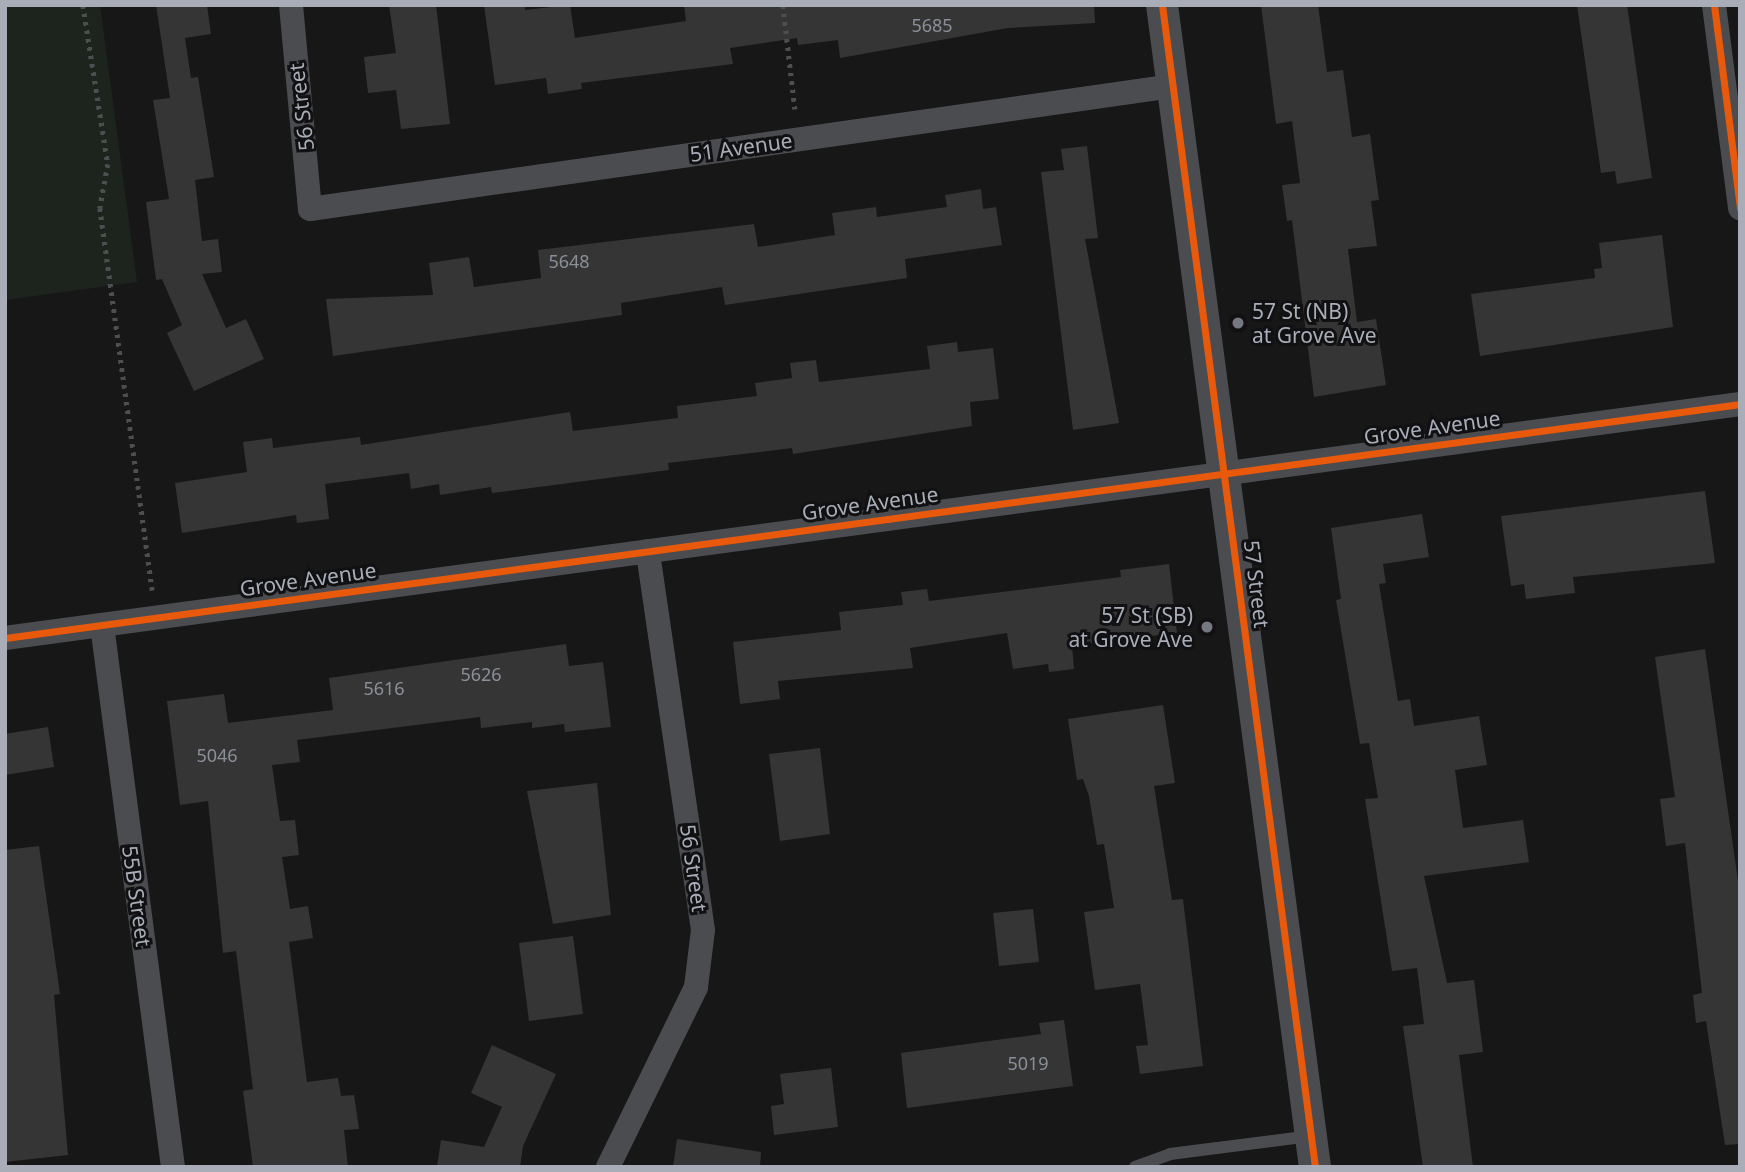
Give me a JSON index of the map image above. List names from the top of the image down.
{
  "streets": {
    "street": [
      "56 Street",
      "51 Avenue",
      "Grove Avenue",
      "57 Street",
      "55B Street"
    ]
  },
  "crossings": [
    ["56 Street", "51 Avenue"],
    ["56 Street", "Grove Avenue"],
    ["51 Avenue", "57 Street"],
    ["Grove Avenue", "57 Street"],
    ["Grove Avenue", "55B Street"]
  ],
  "places": ["57 St (NB) at Grove Ave", "57 St (SB) at Grove Ave"],
  "house_numbers": [
    "5685",
    "5648",
    "5626",
    "5616",
    "5046",
    "5019"
  ]
}
